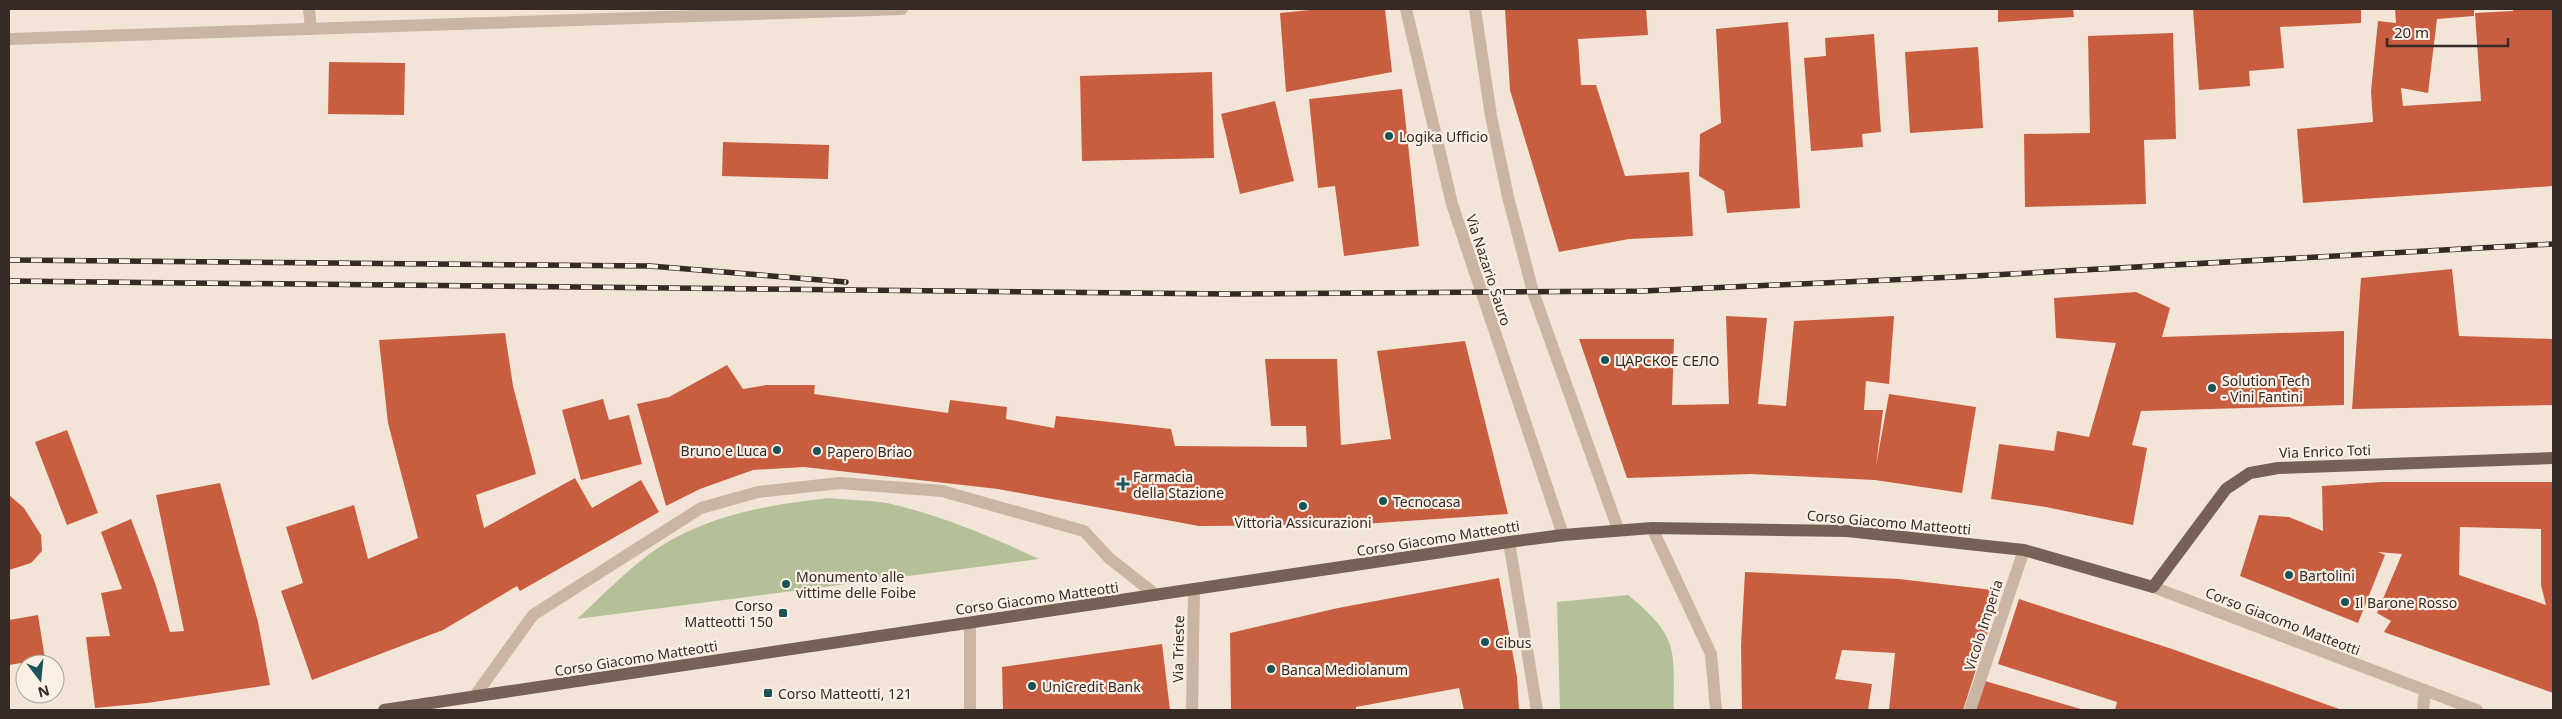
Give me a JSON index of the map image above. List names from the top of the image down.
{
  "streets": {
    "main road": ["Via Enrico Toti", "Corso Giacomo Matteotti"],
    "street": ["Via Nazario Sauro", "Vicolo Imperia", "Via Trieste"]
  },
  "crossings": [
    ["Via Nazario Sauro", "Corso Giacomo Matteotti"],
    ["Via Enrico Toti", "Corso Giacomo Matteotti"],
    ["Corso Giacomo Matteotti", "Vicolo Imperia"],
    ["Corso Giacomo Matteotti", "Via Trieste"]
  ],
  "places": {
    "other": [
      "Logika Ufficio",
      "ЦАРСКОЕ СЕЛО",
      "Solution Tech - Vini Fantini",
      "Bruno e Luca",
      "Papero Briao",
      "Tecnocasa",
      "Vittoria Assicurazioni",
      "Bartolini",
      "Monumento alle vittime delle Foibe",
      "Il Barone Rosso",
      "Cibus",
      "Banca Mediolanum",
      "UniCredit Bank"
    ],
    "health": ["Farmacia della Stazione"],
    "transit": ["Corso Matteotti 150", "Corso Matteotti, 121"]
  },
  "scale_bar": "20 m",
  "north": "bottom"
}
